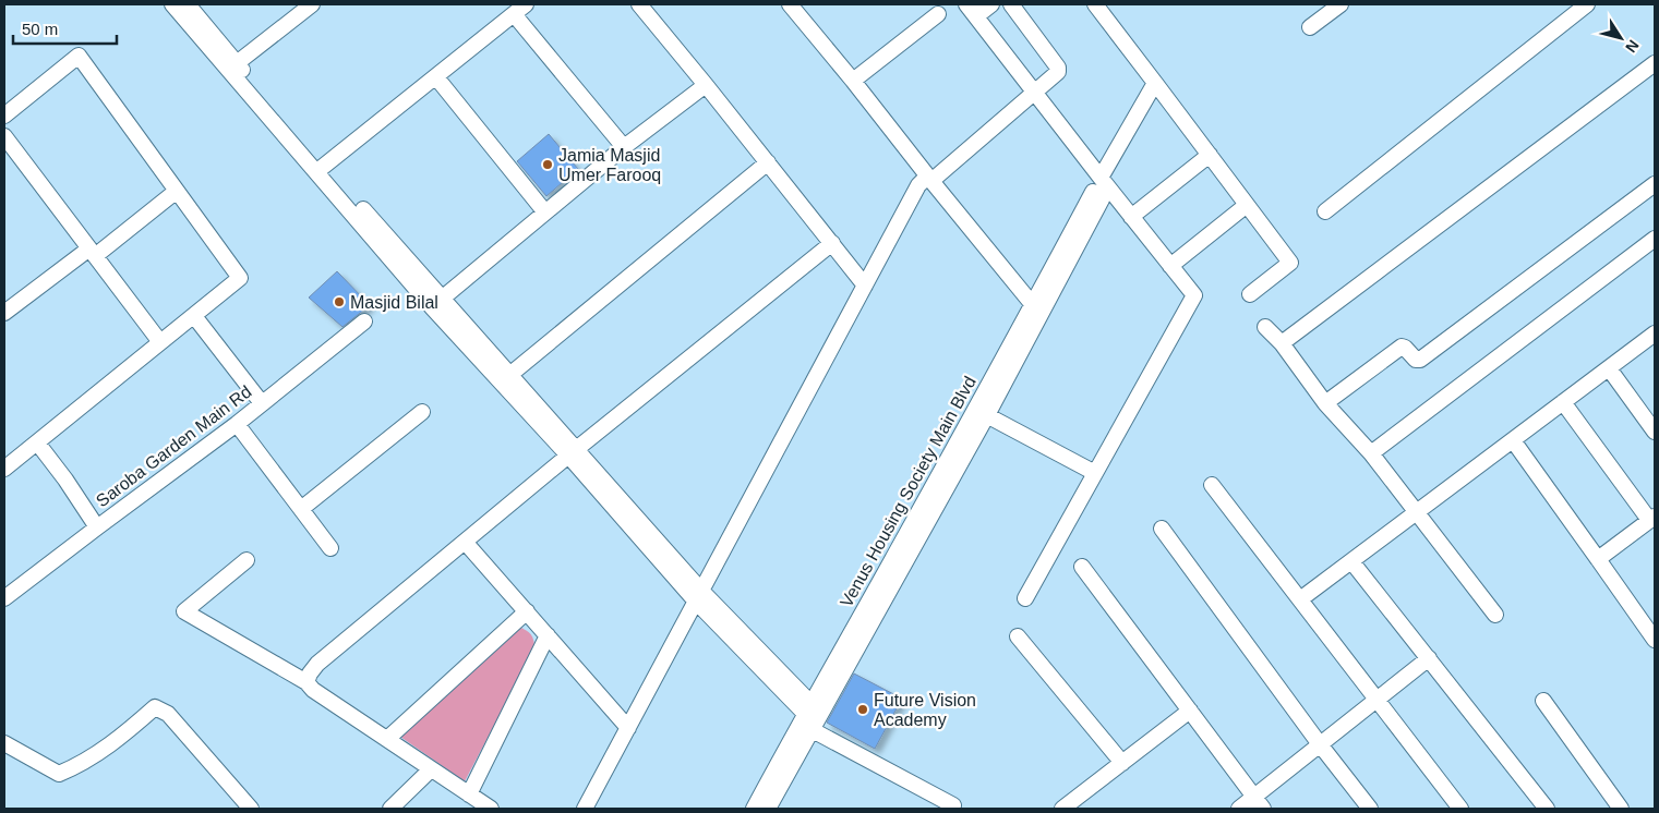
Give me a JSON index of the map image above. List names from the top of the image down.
{
  "streets": {
    "street": ["Saroba Garden Main Rd", "Venus Housing Society Main Blvd"]
  },
  "places": ["Jamia Masjid Umer Farooq", "Masjid Bilal", "Future Vision Academy"],
  "scale_bar": "50 m",
  "north": "bottom right"
}
